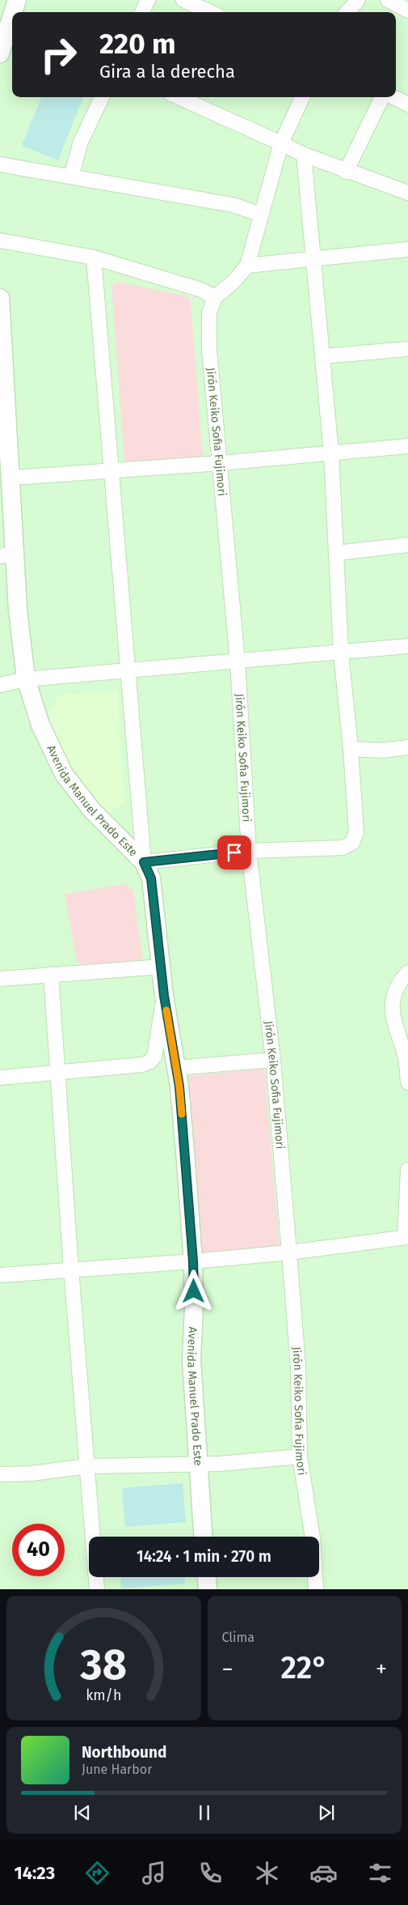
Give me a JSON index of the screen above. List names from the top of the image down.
{
  "streets": {
    "street": ["Jirón Keiko Sofia Fujimori", "Avenida Manuel Prado Este"]
  },
  "page": {
    "turn": ["220 m", "Gira a la derecha"],
    "limit": "40",
    "trip": "14:24 · 1 min · 270 m",
    "tile": "Clima",
    "heat": ["−", "22°", "+"],
    "song": ["Northbound", "June Harbor"],
    "tabs": "14:23",
    "gauge": ["38", "km/h"]
  }
}
